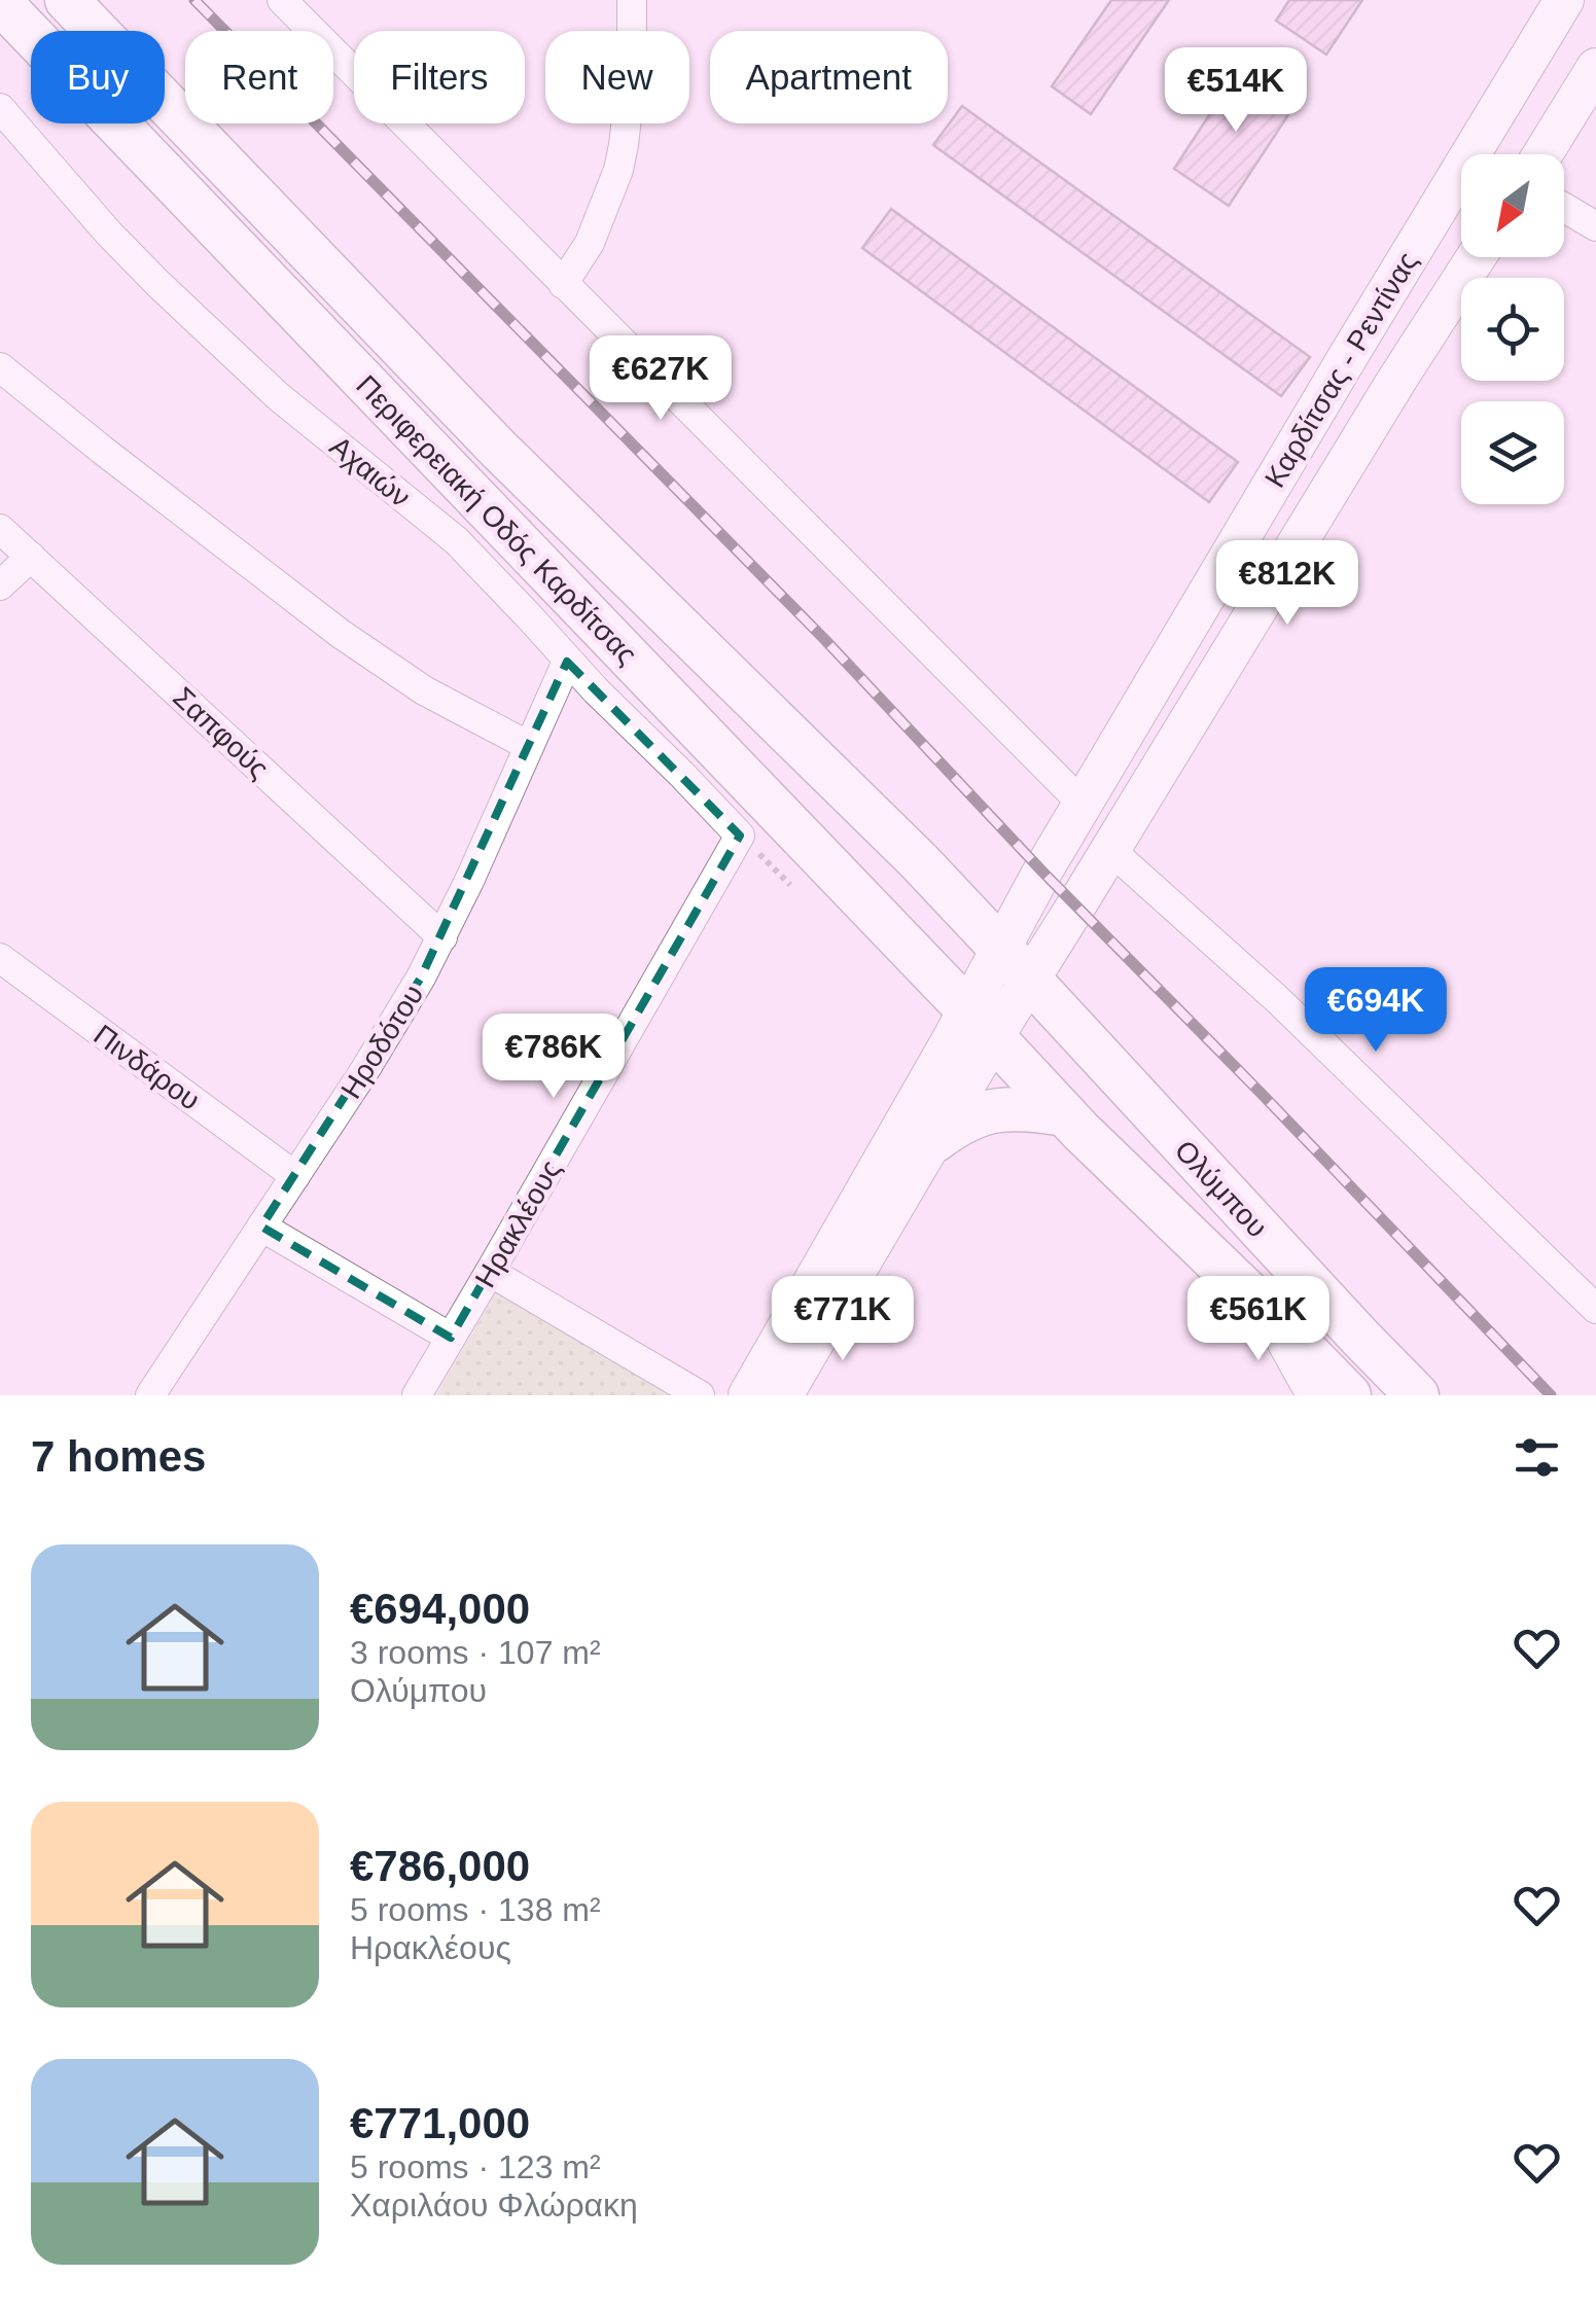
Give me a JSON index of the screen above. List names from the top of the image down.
{
  "streets": {
    "main road": ["Καρδίτσας - Ρεντίνας", "Περιφερειακή Οδός Καρδίτσας", "Ολύμπου"],
    "street": [
      "Αχαιών",
      "Σαπφούς",
      "Ηροδότου",
      "Πινδάρου",
      "Ηρακλέους"
    ]
  },
  "crossings": [
    ["Καρδίτσας - Ρεντίνας", "Περιφερειακή Οδός Καρδίτσας"],
    ["Καρδίτσας - Ρεντίνας", "Ολύμπου"],
    ["Αχαιών", "Ηροδότου"],
    ["Αχαιών", "Ηρακλέους"],
    ["Περιφερειακή Οδός Καρδίτσας", "Ολύμπου"],
    ["Σαπφούς", "Ηροδότου"],
    ["Ηροδότου", "Πινδάρου"]
  ],
  "north": "bottom left",
  "page": {
    "chip": [
      "Buy",
      "Rent",
      "Filters",
      "New",
      "Apartment"
    ],
    "price": [
      "€514K",
      "€627K",
      "€812K",
      "€694K",
      "€786K",
      "€771K",
      "€561K"
    ],
    "heading": "7 homes",
    "list": [
      {
        "name": "€694,000",
        "note": "3 rooms · 107 m² · Ολύμπου"
      },
      {
        "name": "€786,000",
        "note": "5 rooms · 138 m² · Ηρακλέους"
      },
      {
        "name": "€771,000",
        "note": "5 rooms · 123 m² · Χαριλάου Φλώρακη"
      }
    ]
  }
}
